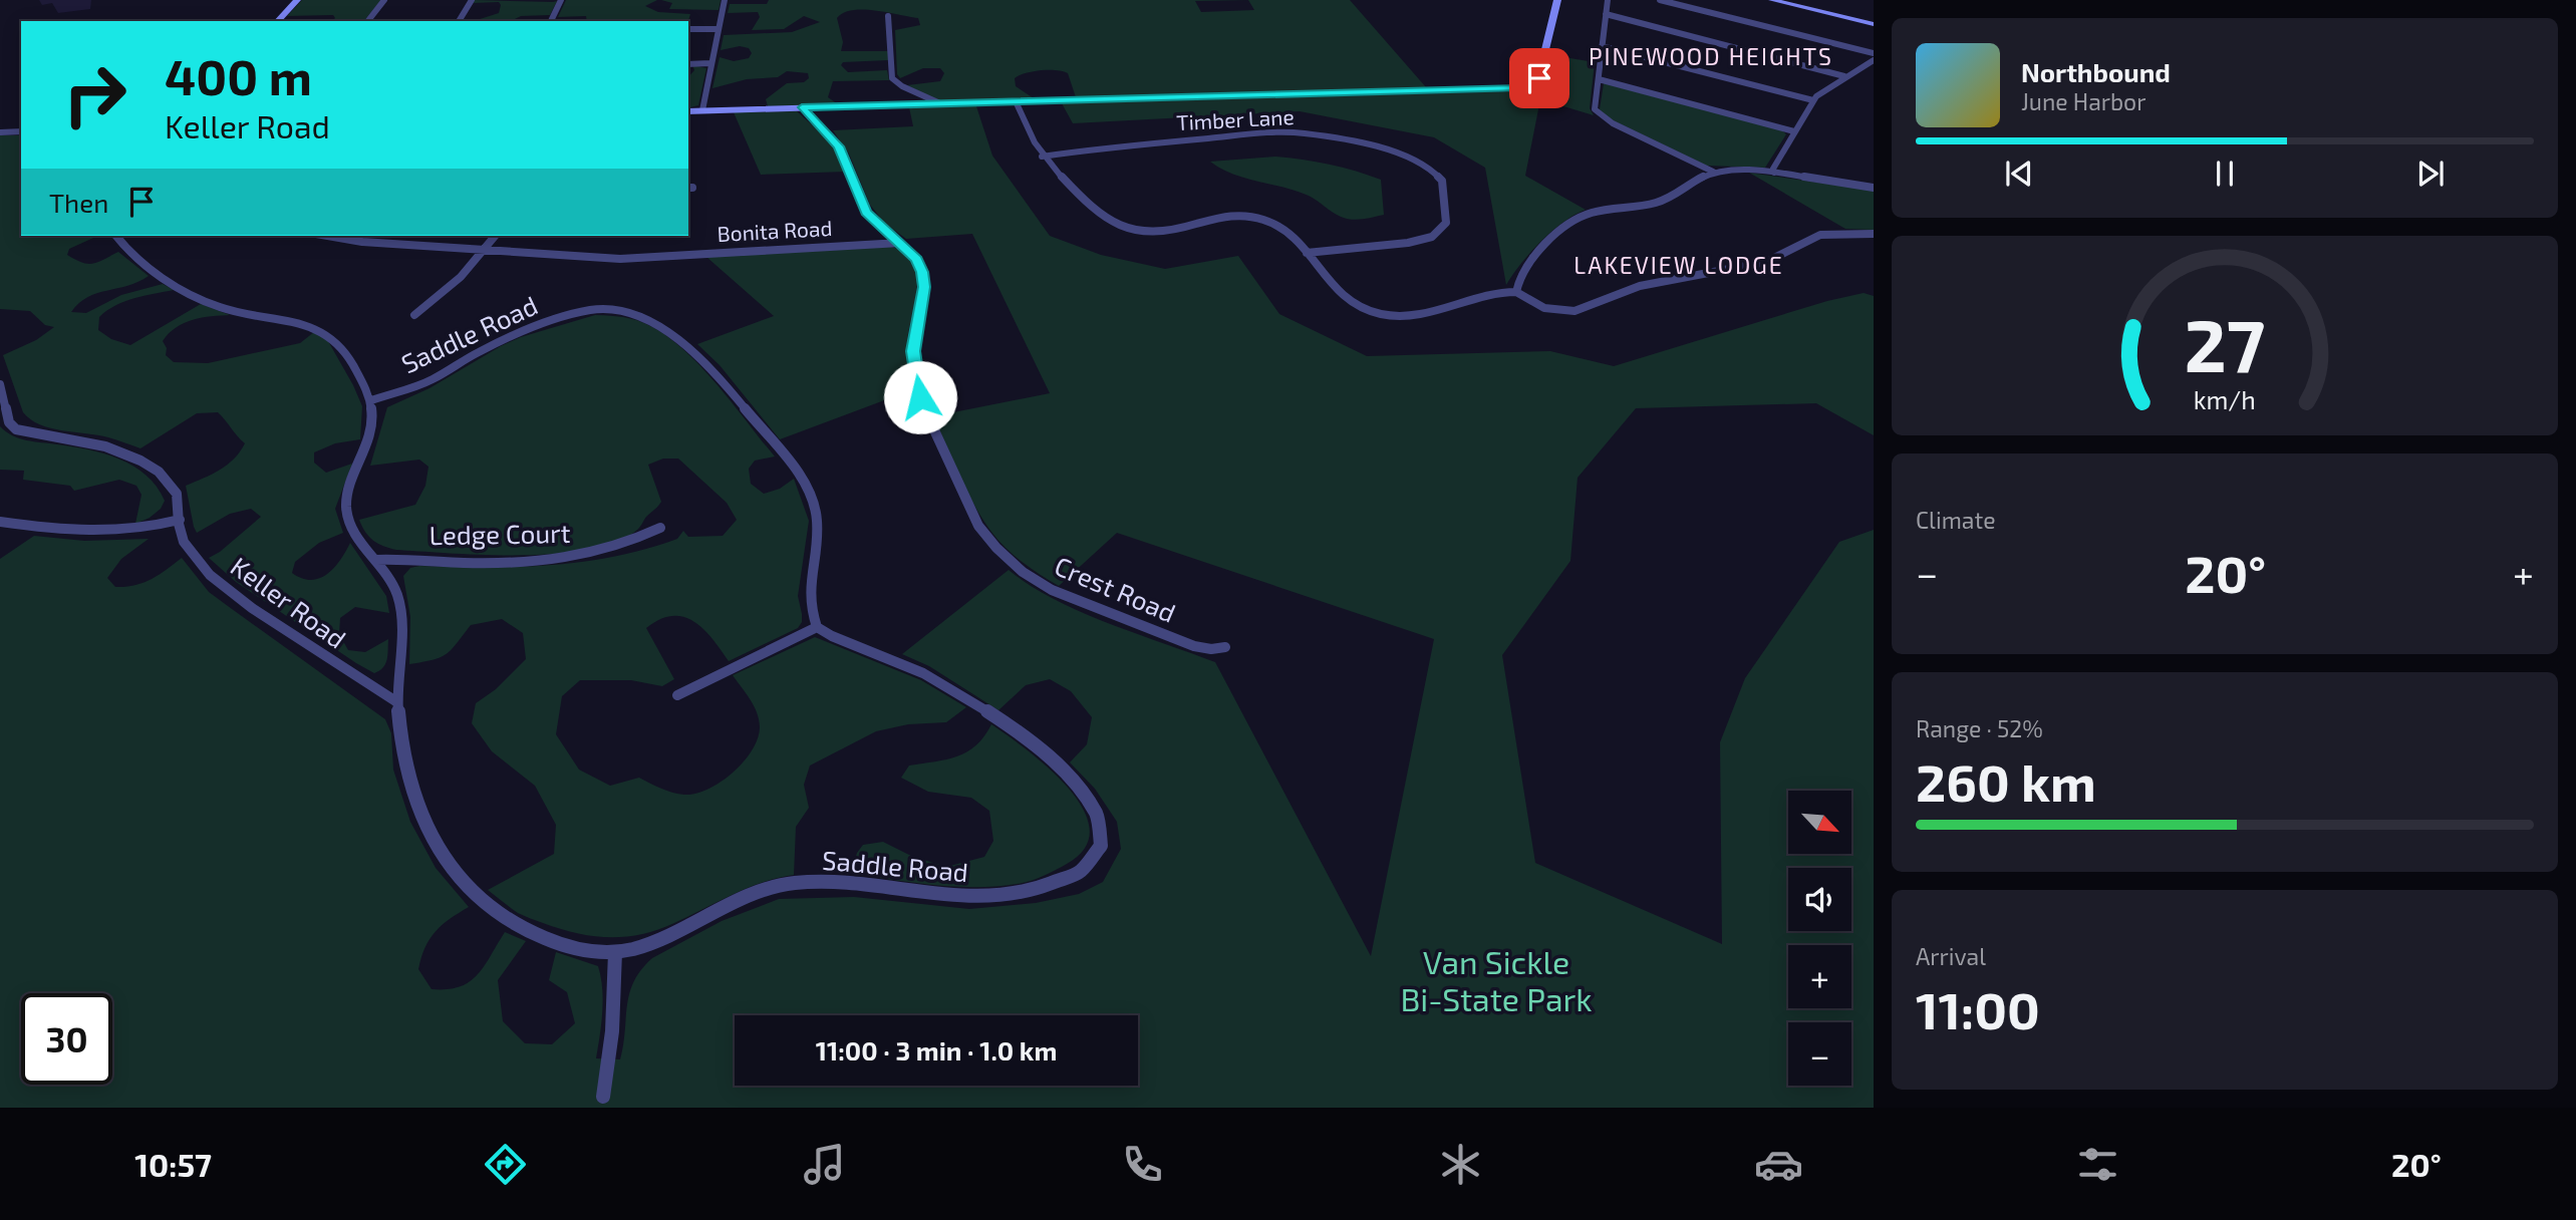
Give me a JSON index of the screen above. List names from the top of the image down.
{
  "streets": {
    "street": [
      "Timber Lane",
      "Bonita Road",
      "Saddle Road",
      "Ledge Court",
      "Crest Road",
      "Keller Road"
    ]
  },
  "crossings": [
    ["Bonita Road", "Crest Road"],
    ["Saddle Road", "Ledge Court"],
    ["Saddle Road", "Keller Road"]
  ],
  "districts": ["PINEWOOD HEIGHTS", "LAKEVIEW LODGE"],
  "parks": ["Van Sickle Bi-State Park"],
  "north": "bottom right",
  "page": {
    "turn": ["400 m", "Keller Road"],
    "song": ["Northbound", "June Harbor"],
    "then": "Then",
    "tile": [
      "Climate",
      ["Range · 52%", "260 km"],
      ["Arrival", "11:00"]
    ],
    "heat": ["−", "20°", "+"],
    "map_buttons": ["+", "−"],
    "limit": "30",
    "trip": "11:00 · 3 min · 1.0 km",
    "tabs": ["10:57", "20°"],
    "gauge": ["27", "km/h"]
  }
}
